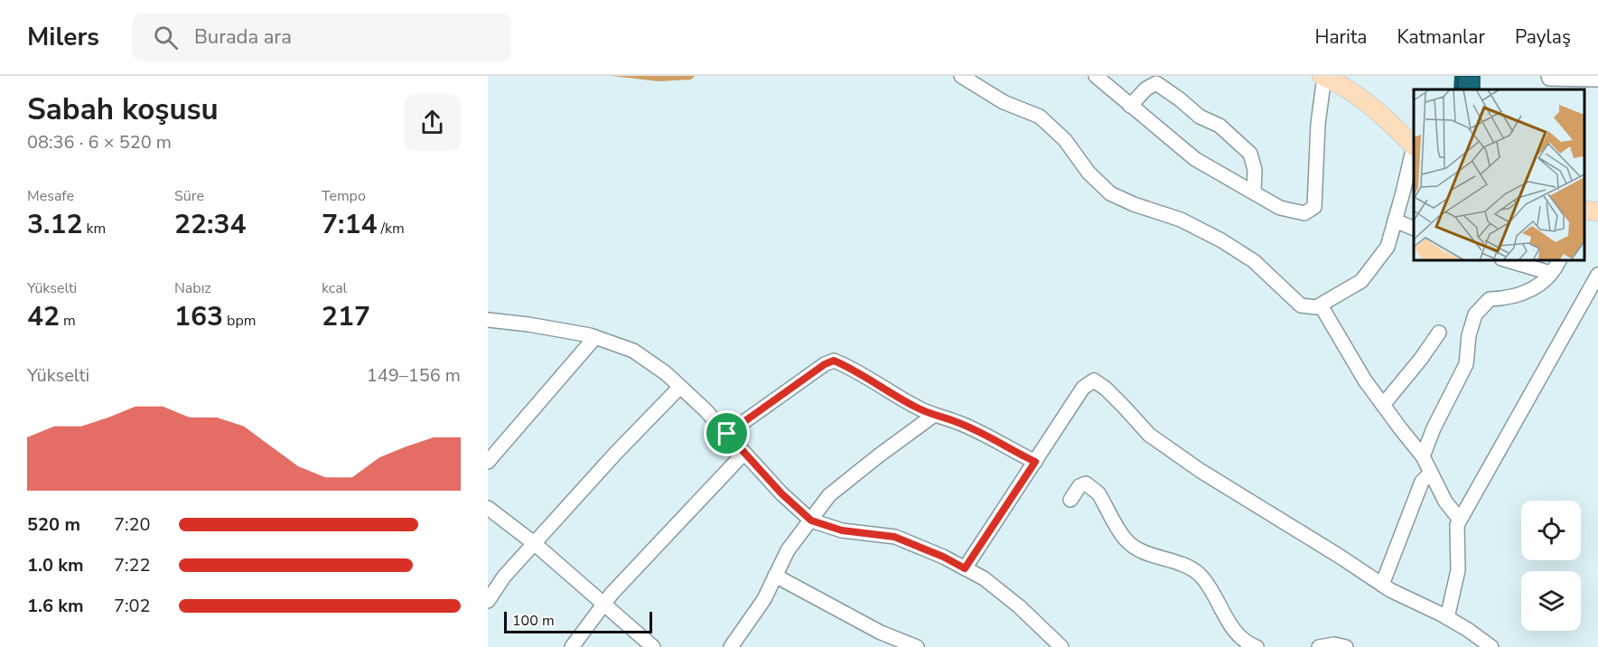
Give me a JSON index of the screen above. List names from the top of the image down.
{
  "scale_bar": "100 m",
  "page": {
    "header": "Milers",
    "search": "Burada ara",
    "nav": ["Harita", "Katmanlar", "Paylaş"],
    "heading": ["Sabah koşusu", "08:36 · 6 × 520 m"],
    "stats": [
      ["Mesafe", "3.12 km"],
      ["Süre", "22:34"],
      ["Tempo", "7:14 /km"],
      ["Yükselti", "42 m"],
      ["Nabız", "163 bpm"],
      ["kcal", "217"]
    ],
    "chart": ["Yükselti", "149–156 m"],
    "list": [
      {
        "name": "520 m",
        "note": "7:20"
      },
      {
        "name": "1.0 km",
        "note": "7:22"
      },
      {
        "name": "1.6 km",
        "note": "7:02"
      }
    ],
    "scale": "100 m"
  }
}
